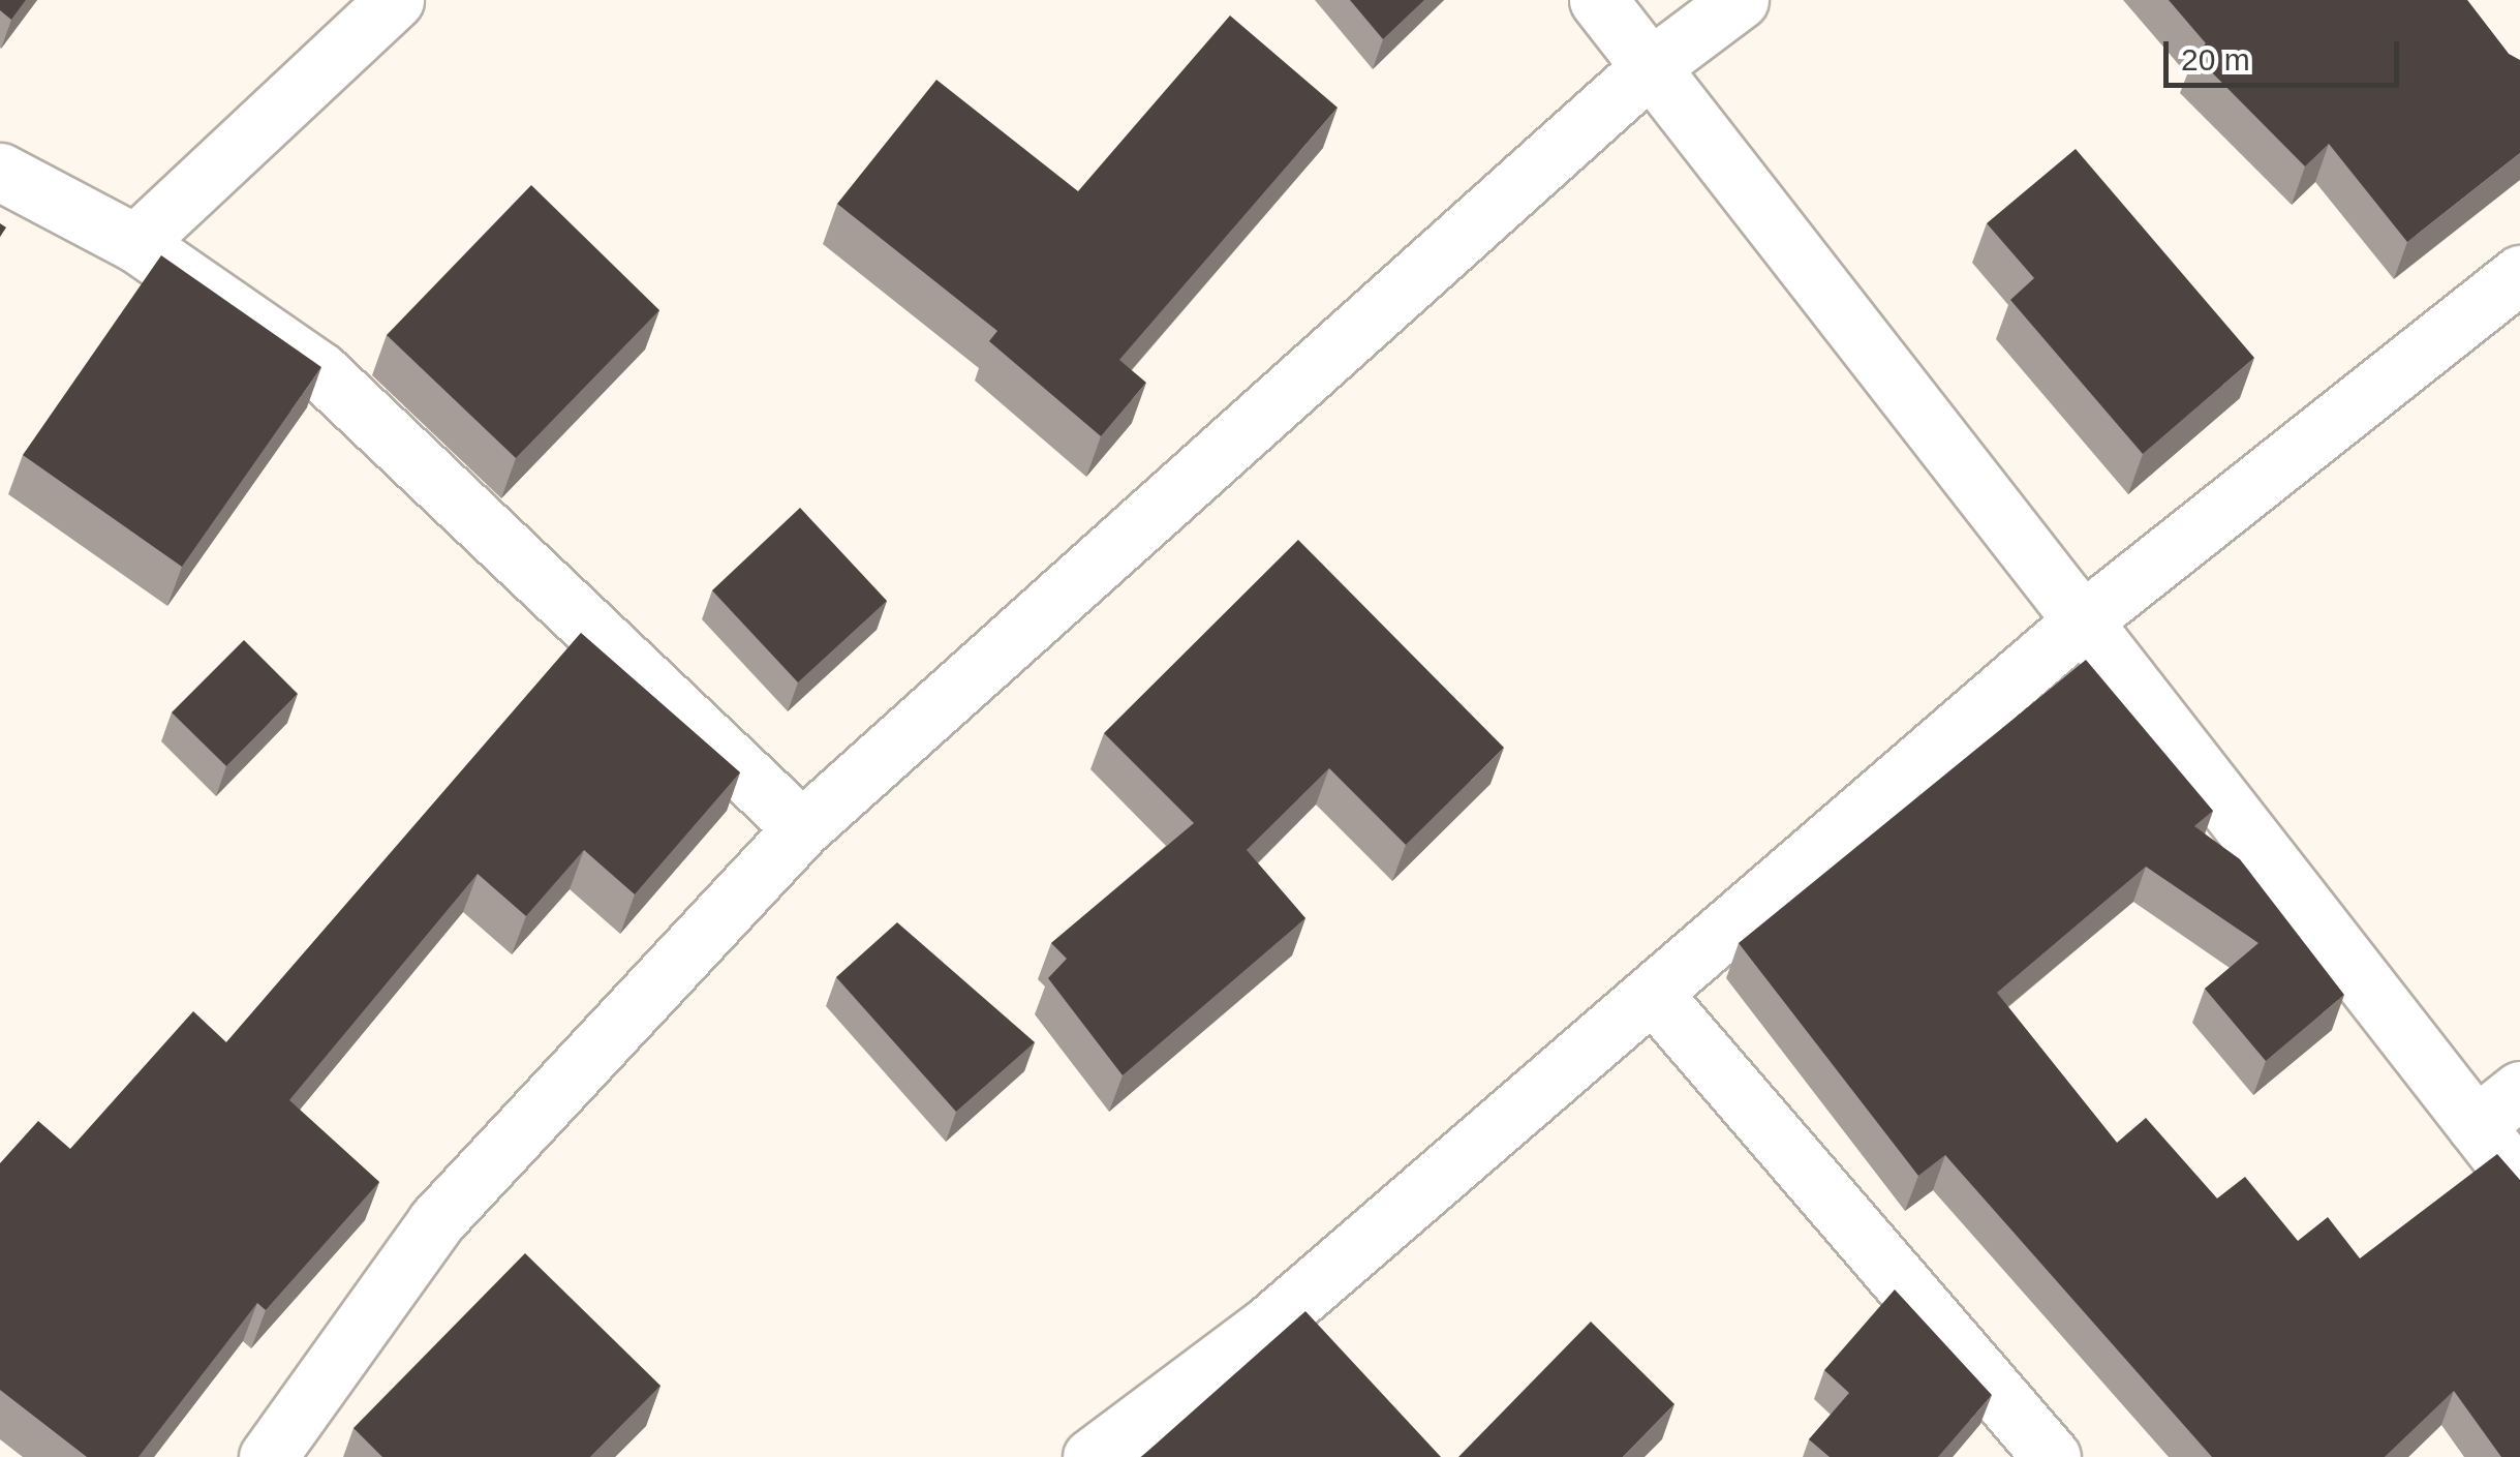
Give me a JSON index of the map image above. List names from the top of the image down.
{
  "scale_bar": "20 m"
}
